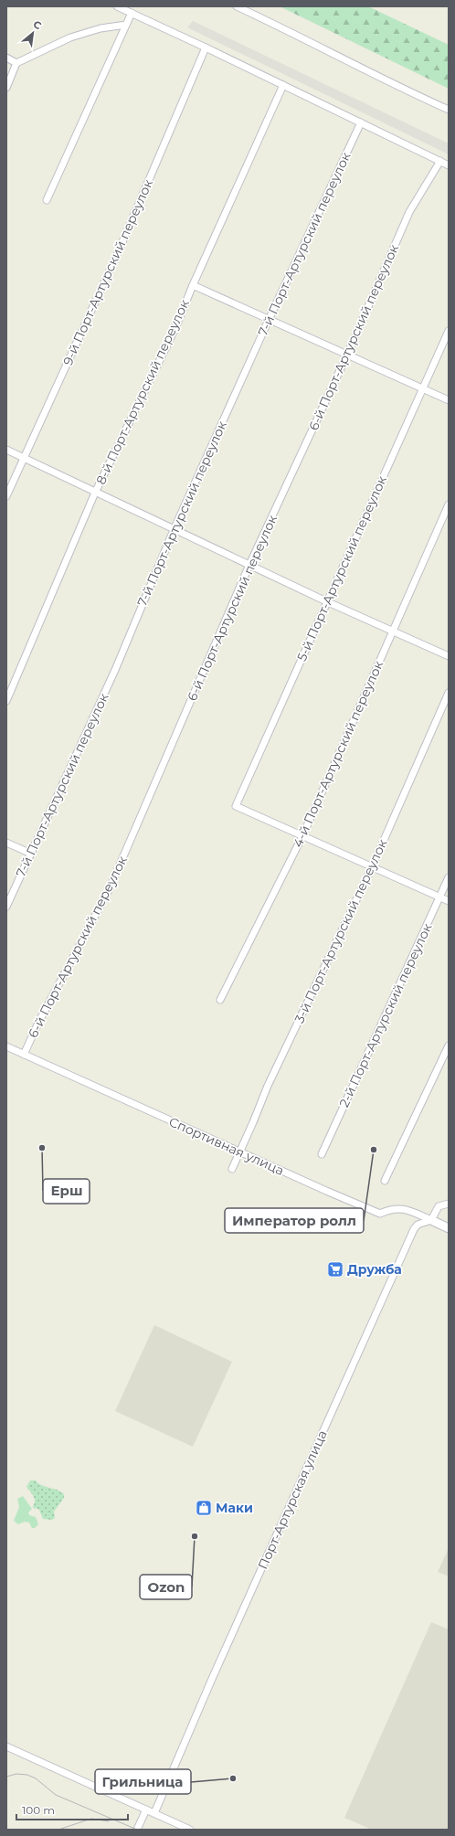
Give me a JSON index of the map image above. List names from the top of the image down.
{
  "streets": {
    "street": [
      "7-й Порт-Артурский переулок",
      "9-й Порт-Артурский переулок",
      "6-й Порт-Артурский переулок",
      "8-й Порт-Артурский переулок",
      "5-й Порт-Артурский переулок",
      "4-й Порт-Артурский переулок",
      "3-й Порт-Артурский переулок",
      "2-й Порт-Артурский переулок",
      "Спортивная улица",
      "Порт-Артурская улица"
    ]
  },
  "crossings": [
    ["6-й Порт-Артурский переулок", "Спортивная улица"],
    ["5-й Порт-Артурский переулок", "4-й Порт-Артурский переулок"],
    ["3-й Порт-Артурский переулок", "Спортивная улица"],
    ["Спортивная улица", "Порт-Артурская улица"]
  ],
  "places": {
    "other": [
      "Ерш",
      "Император ролл",
      "Ozon",
      "Грильница"
    ],
    "supermarket": ["Дружба"],
    "shop": ["Маки"]
  },
  "scale_bar": "100 m",
  "north": "top right"
}
